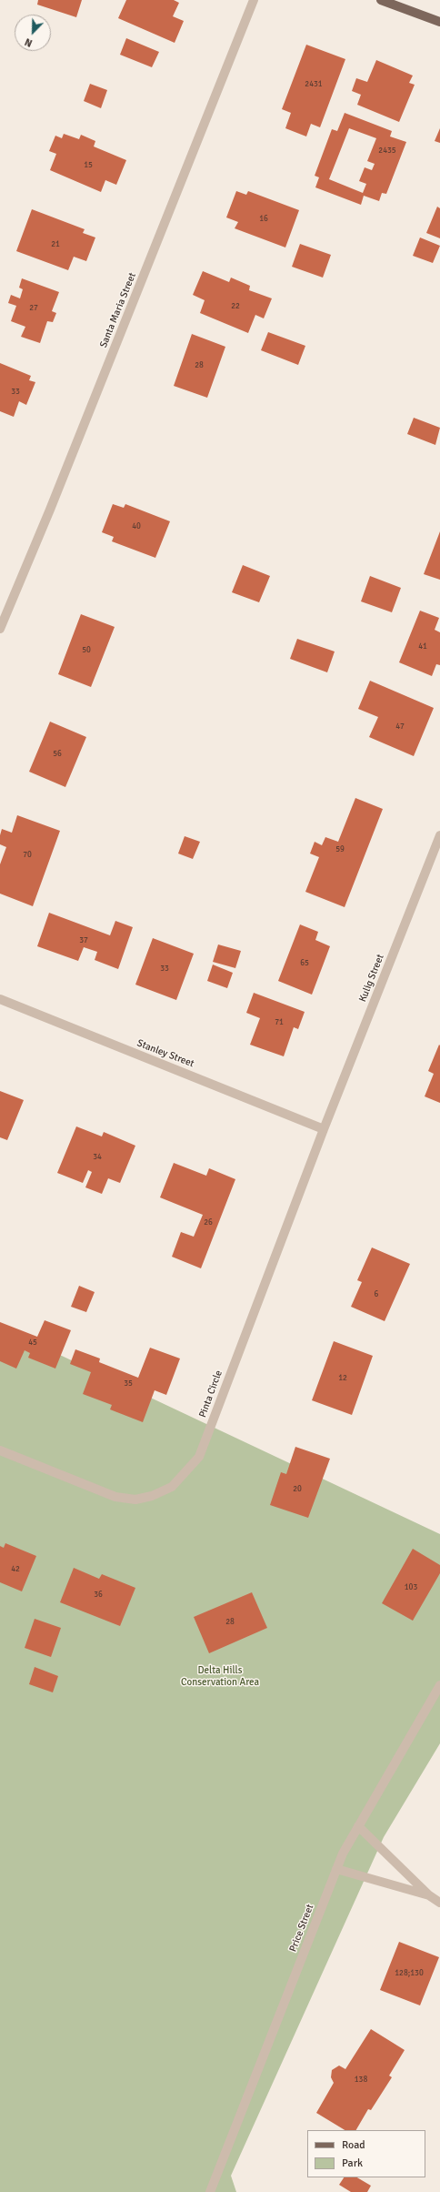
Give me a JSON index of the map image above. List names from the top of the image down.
{
  "streets": {
    "street": [
      "Santa Maria Street",
      "Kulig Street",
      "Stanley Street",
      "Pinta Circle",
      "Price Street"
    ]
  },
  "crossings": [
    ["Kulig Street", "Stanley Street"],
    ["Kulig Street", "Pinta Circle"],
    ["Stanley Street", "Pinta Circle"]
  ],
  "parks": ["Delta Hills Conservation Area"],
  "house_numbers": [
    "2431",
    "2435",
    "15",
    "16",
    "21",
    "22",
    "27",
    "28",
    "33",
    "40",
    "41",
    "50",
    "47",
    "56",
    "59",
    "70",
    "37",
    "65",
    "33",
    "71",
    "34",
    "26",
    "6",
    "45",
    "12",
    "35",
    "20",
    "42",
    "103",
    "36",
    "28",
    "128;130",
    "138"
  ],
  "legend": ["Road", "Park"],
  "north": "bottom left"
}
